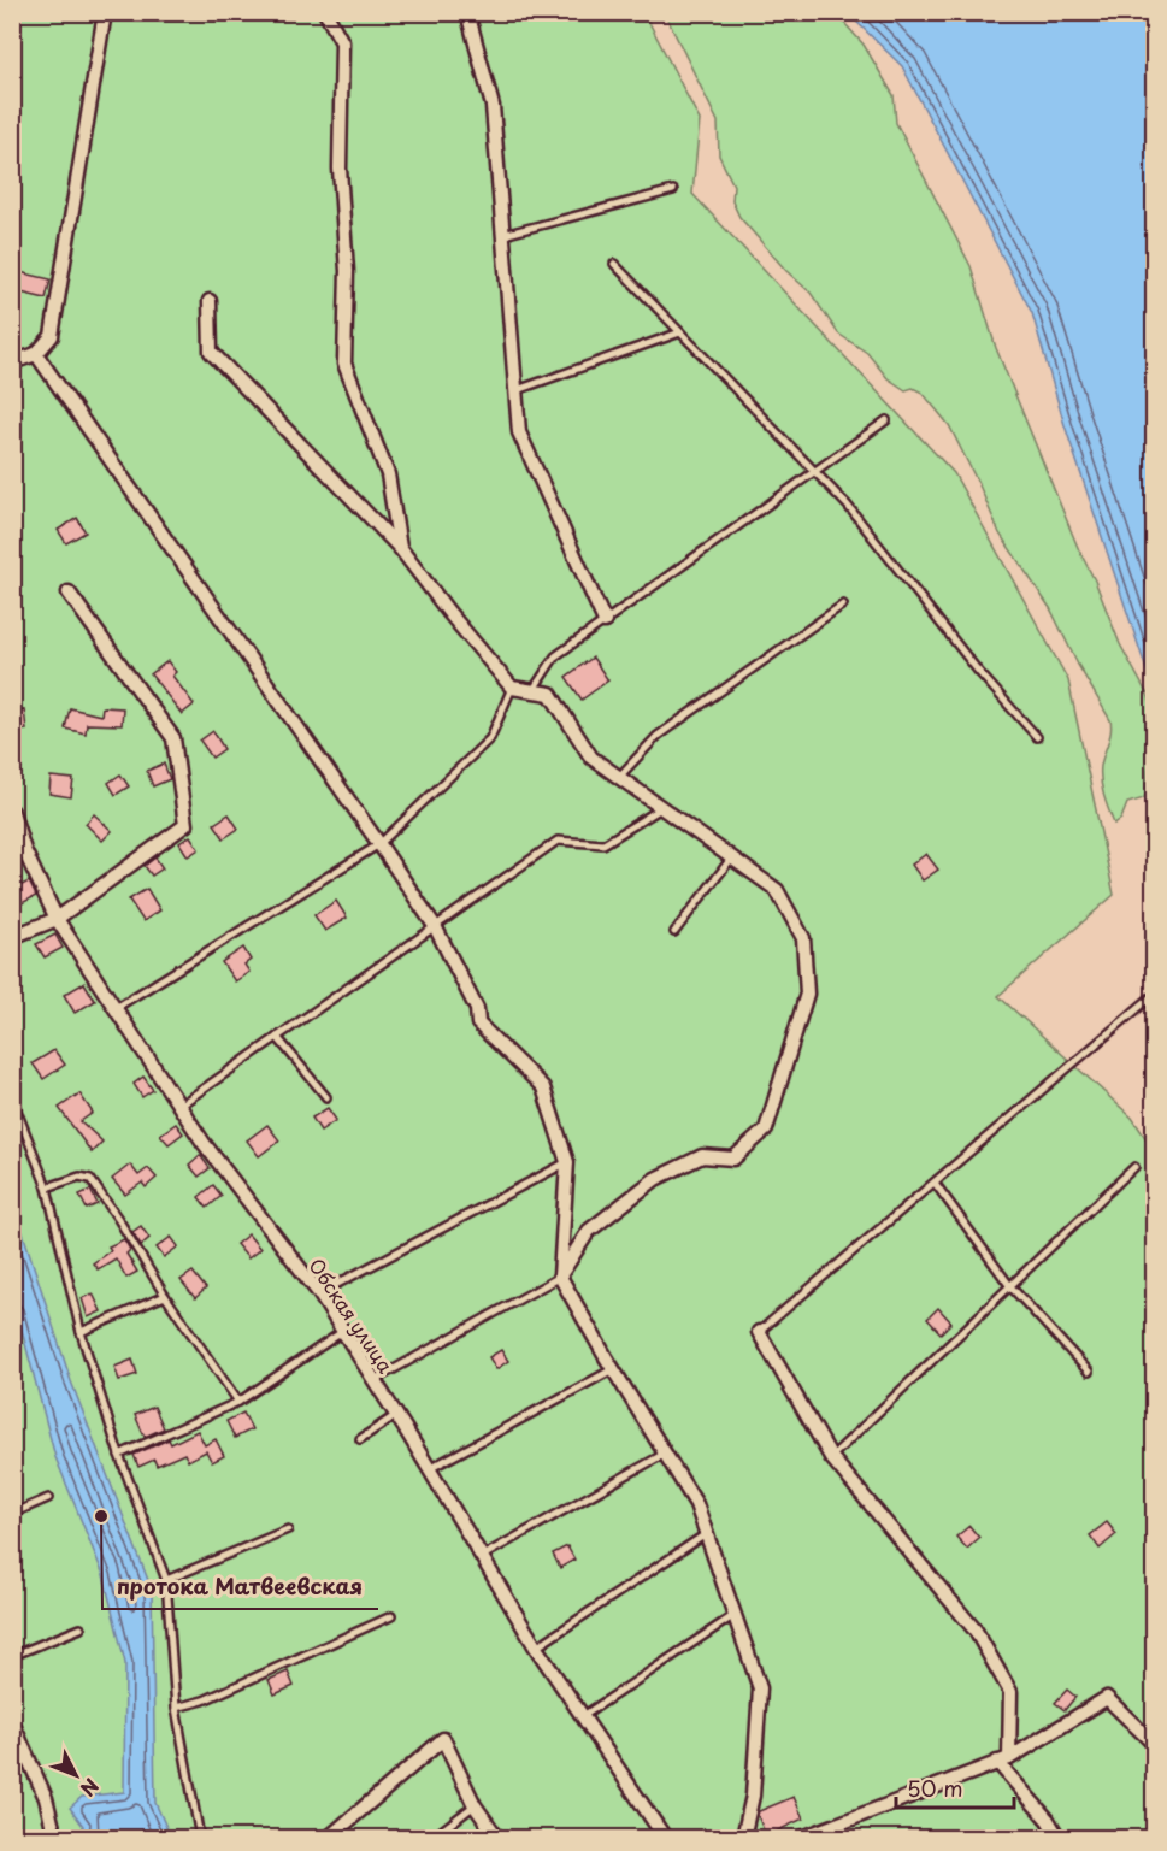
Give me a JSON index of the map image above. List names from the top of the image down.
{
  "streets": {
    "street": ["Обская улица"]
  },
  "places": ["протока Матвеевская"],
  "scale_bar": "50 m",
  "north": "bottom right"
}
